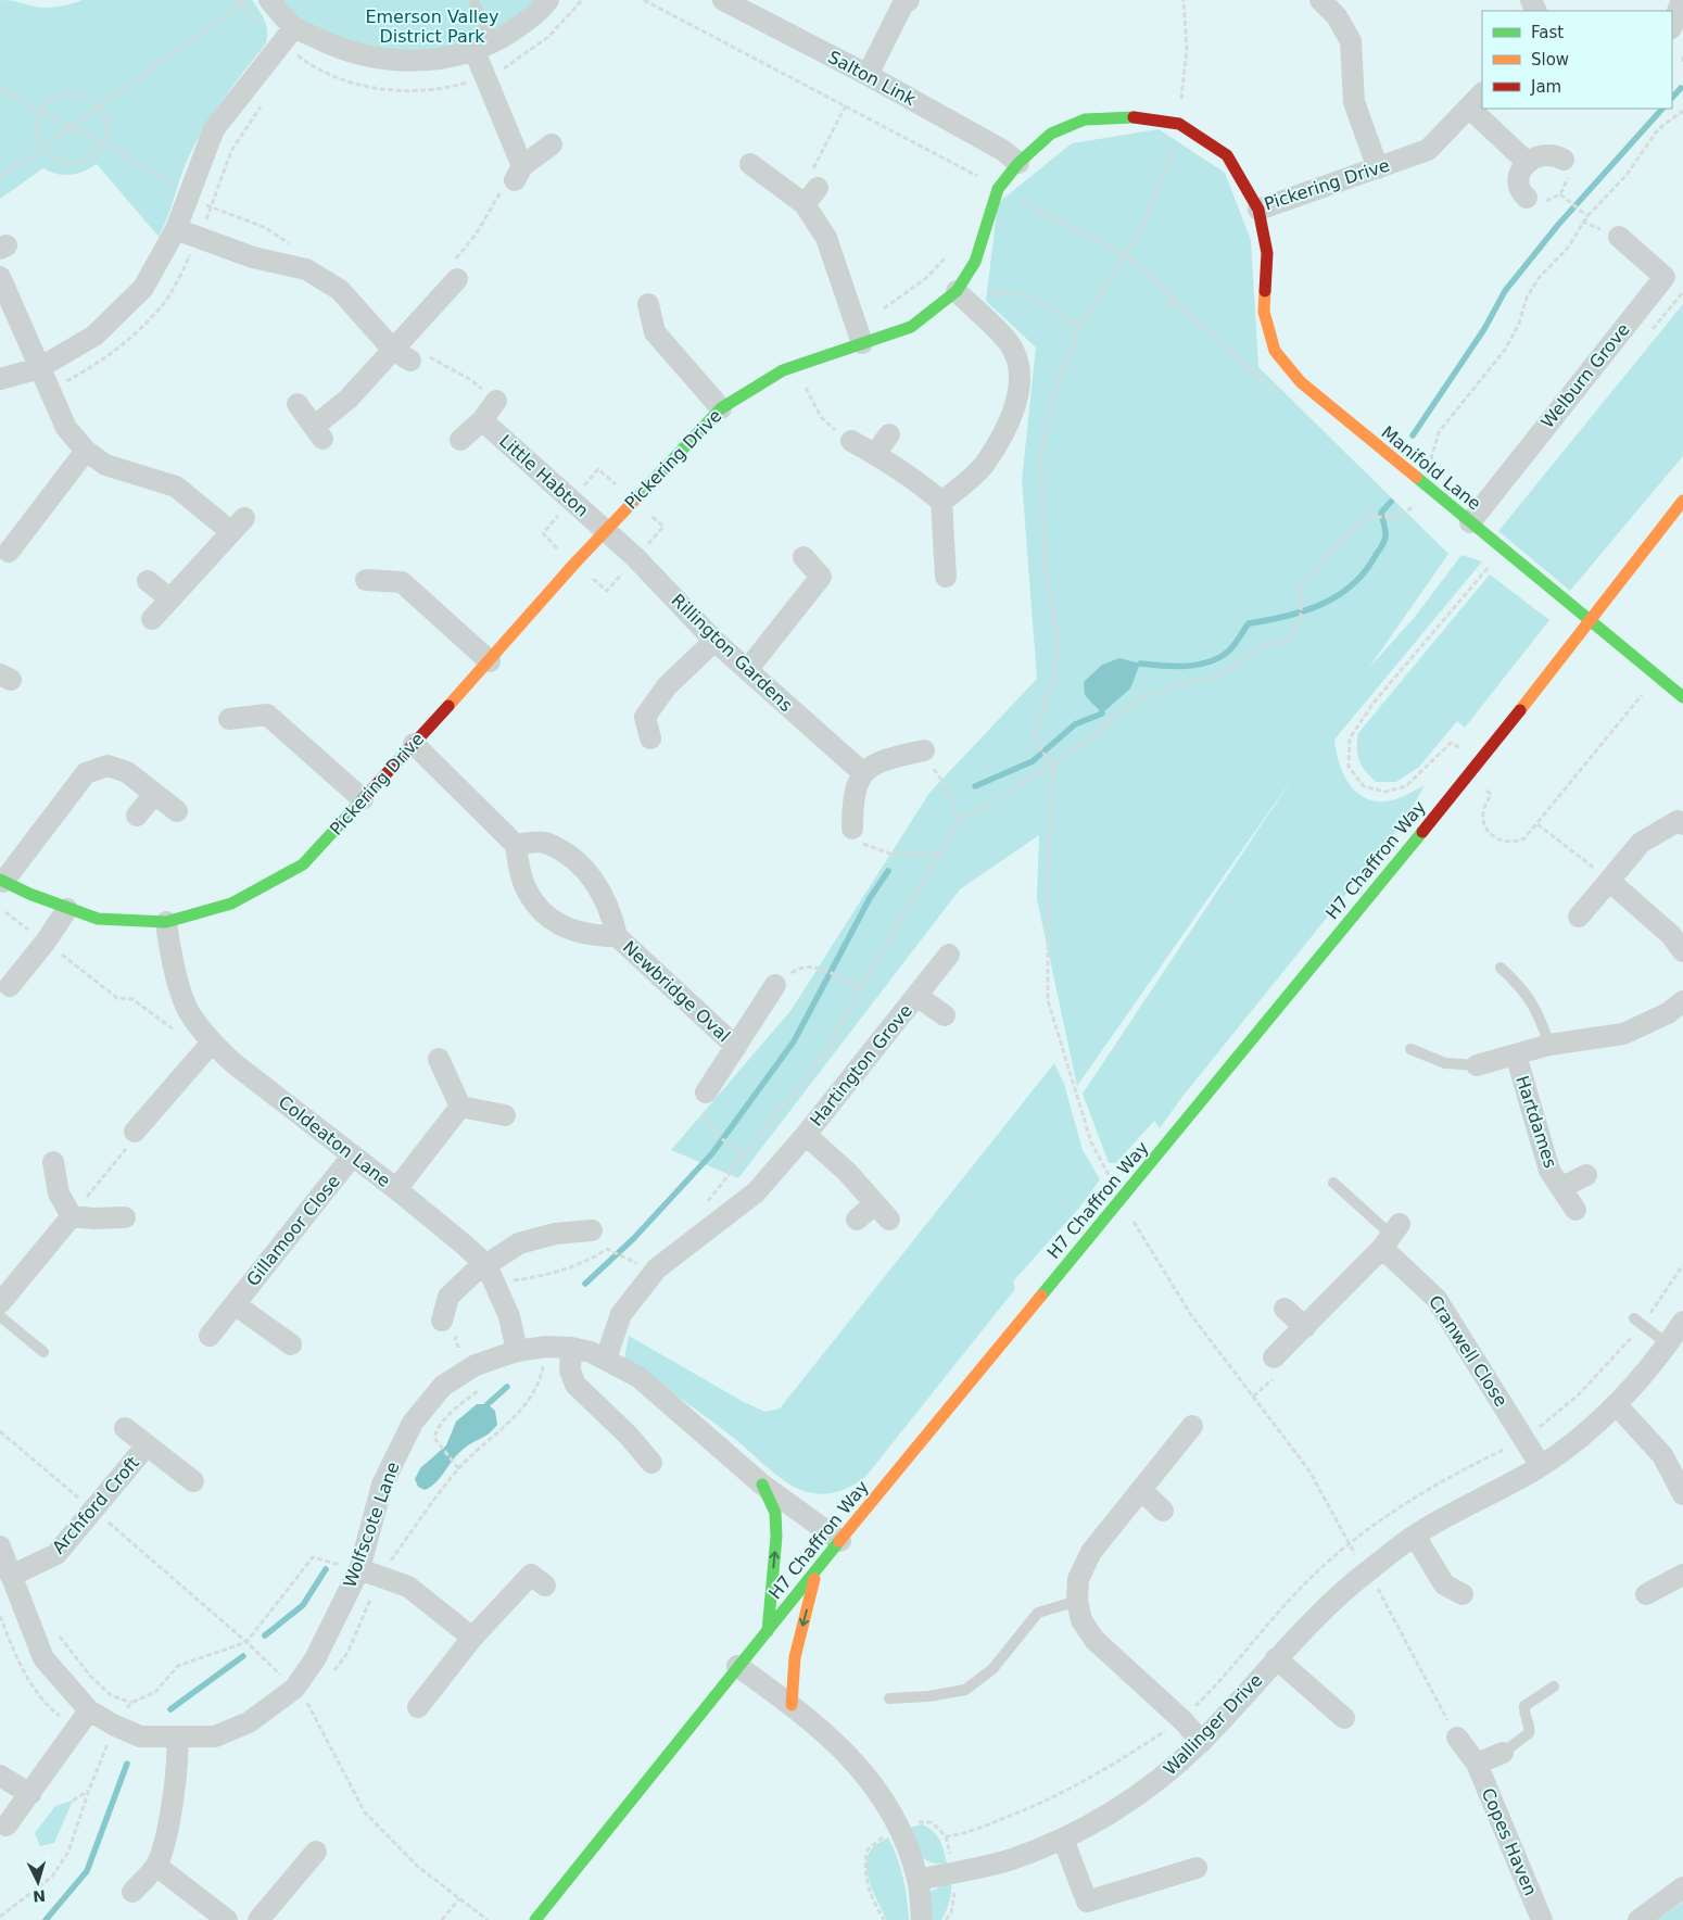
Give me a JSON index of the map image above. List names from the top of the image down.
{
  "streets": {
    "street": [
      "Salton Link",
      "Pickering Drive",
      "Welburn Grove",
      "Manifold Lane",
      "Little Habton",
      "Rillington Gardens",
      "H7 Chaffron Way",
      "Newbridge Oval",
      "Hartington Grove",
      "Hartdames",
      "Coldeaton Lane",
      "Gillamoor Close",
      "Cranwell Close",
      "Archford Croft",
      "Wolfscote Lane",
      "Wallinger Drive",
      "Copes Haven"
    ]
  },
  "crossings": [
    ["Salton Link", "Pickering Drive"],
    ["Pickering Drive", "Manifold Lane"],
    ["Pickering Drive", "Little Habton"],
    ["Pickering Drive", "Rillington Gardens"],
    ["Pickering Drive", "Coldeaton Lane"],
    ["Welburn Grove", "Manifold Lane"],
    ["Little Habton", "Rillington Gardens"],
    ["H7 Chaffron Way", "Wolfscote Lane"],
    ["Hartington Grove", "Wolfscote Lane"],
    ["Coldeaton Lane", "Gillamoor Close"],
    ["Coldeaton Lane", "Wolfscote Lane"],
    ["Cranwell Close", "Wallinger Drive"],
    ["Archford Croft", "Wolfscote Lane"]
  ],
  "parks": ["Emerson Valley District Park"],
  "legend": ["Fast", "Slow", "Jam"],
  "north": "bottom"
}
